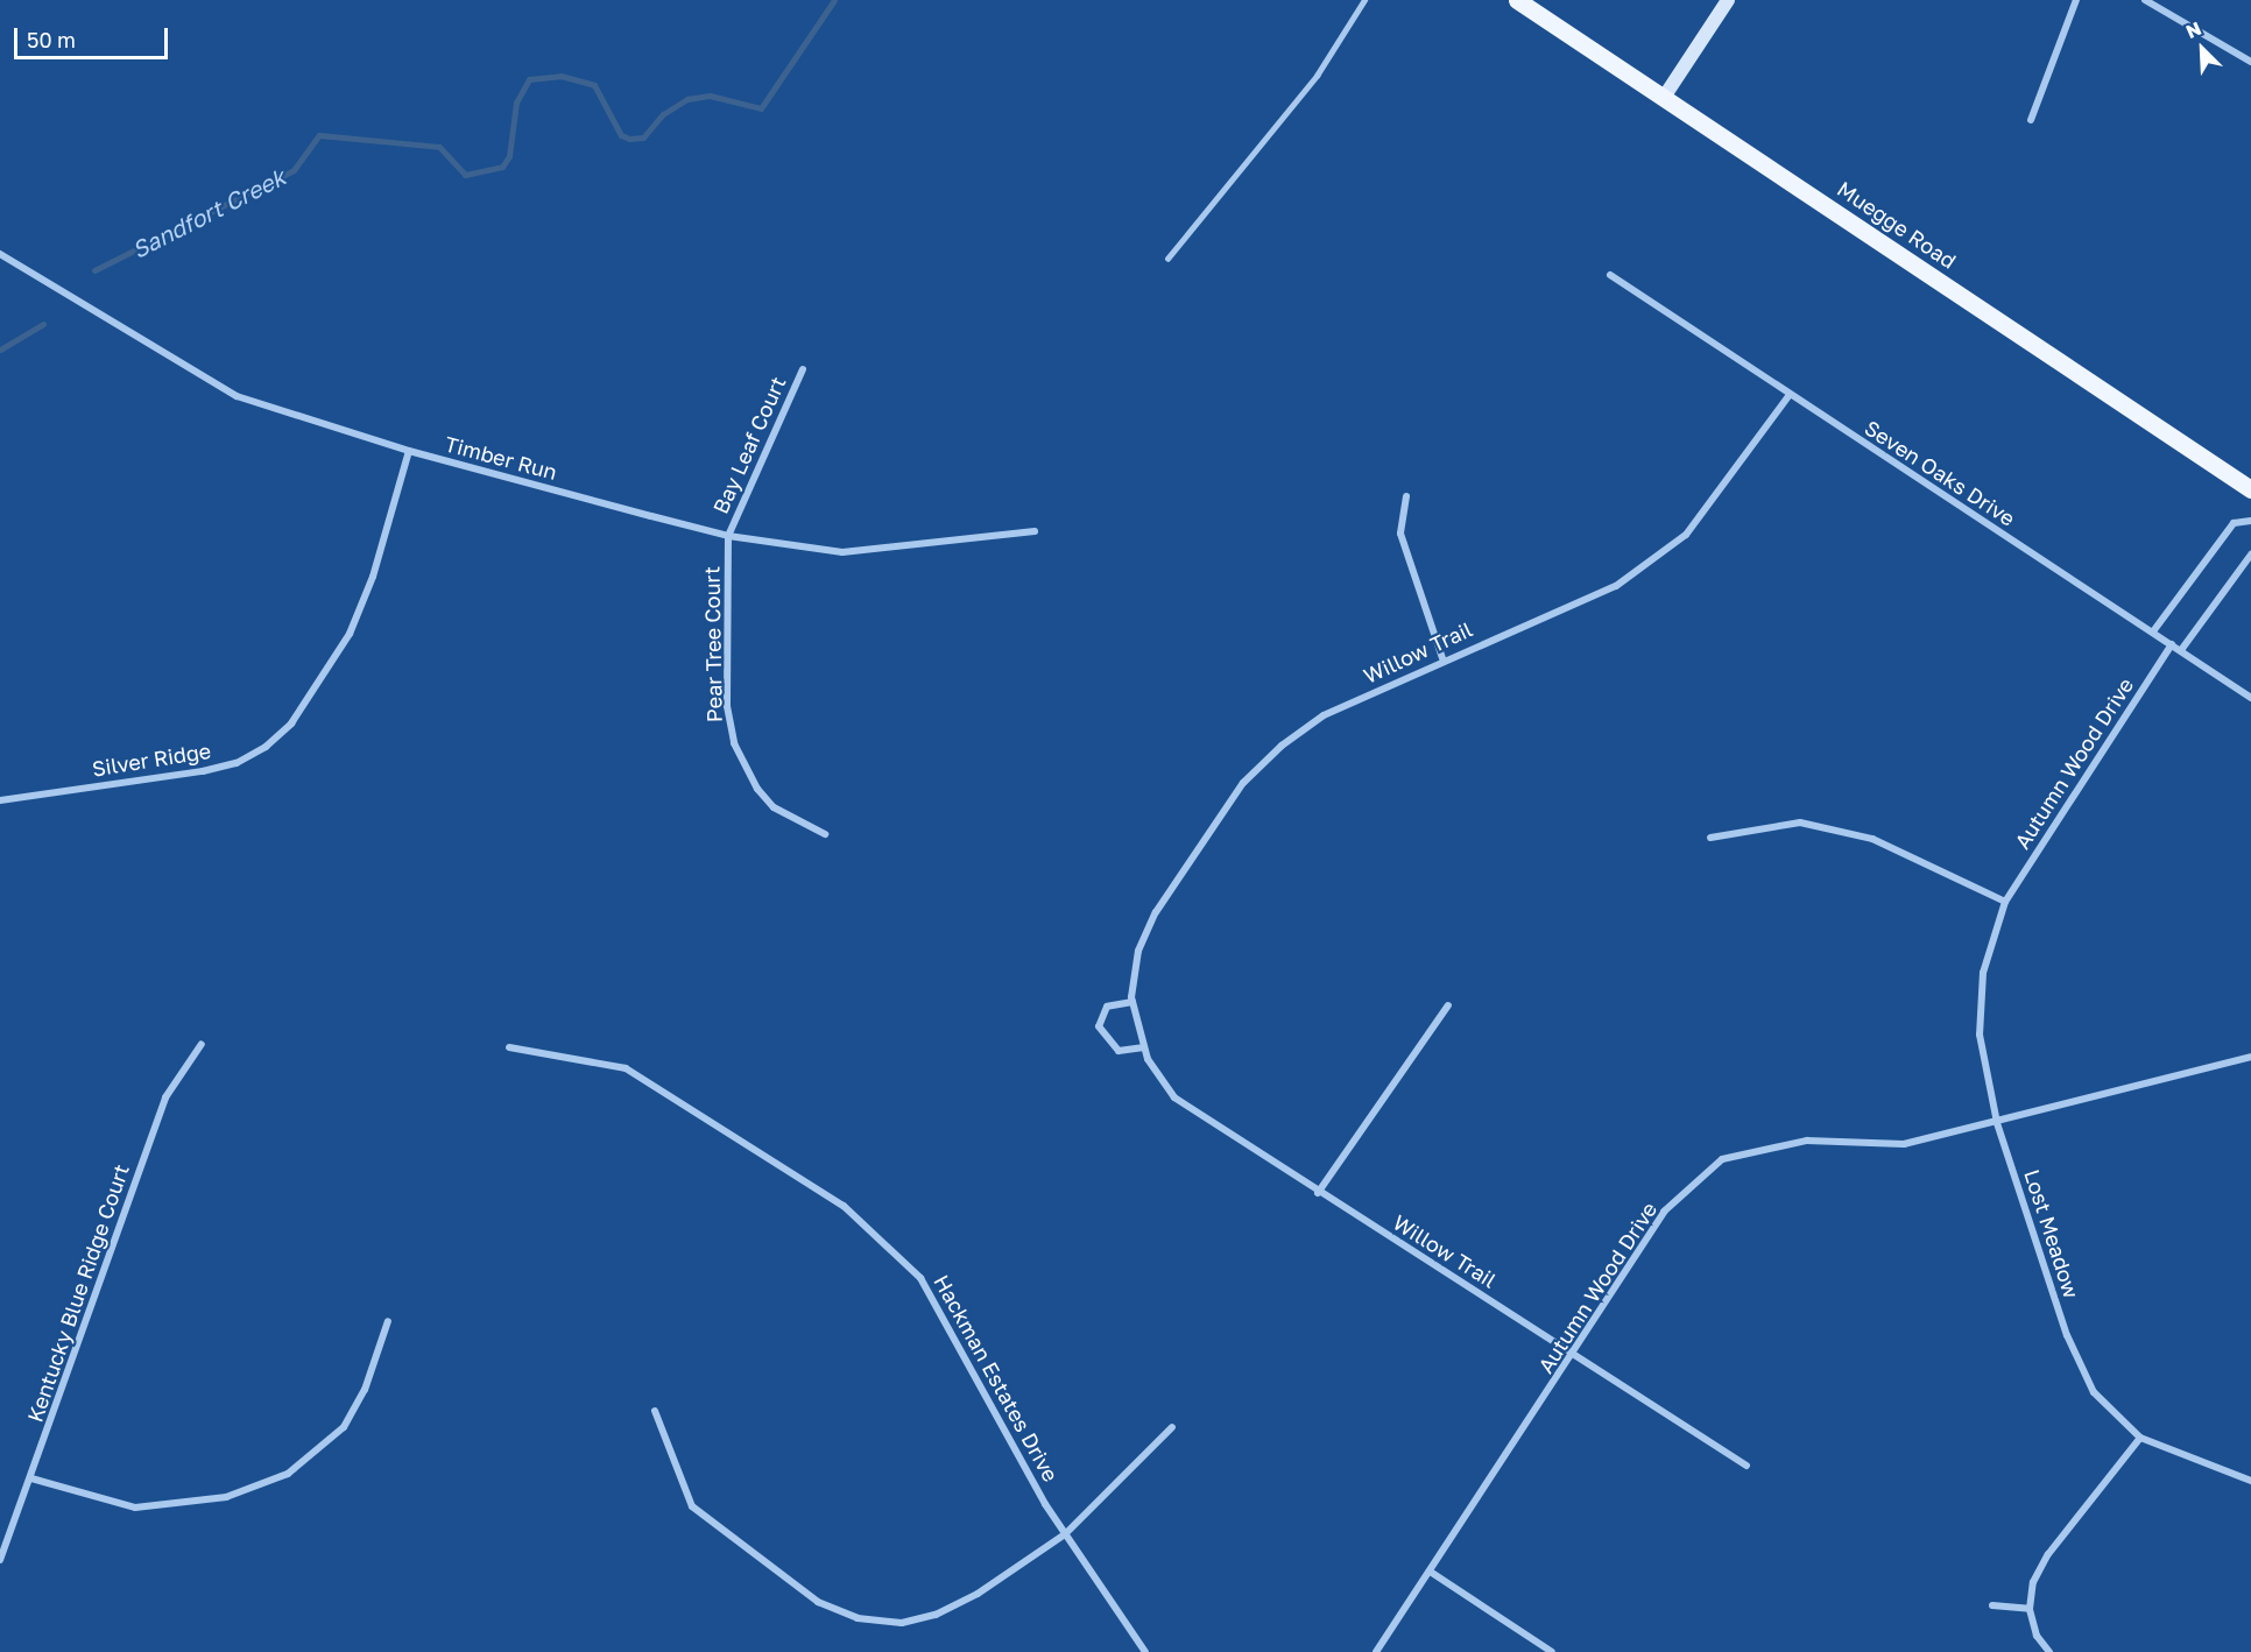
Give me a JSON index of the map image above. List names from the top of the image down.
{
  "streets": {
    "main road": ["Muegge Road"],
    "street": [
      "Bay Leaf Court",
      "Timber Run",
      "Seven Oaks Drive",
      "Pear Tree Court",
      "Willow Trail",
      "Silver Ridge",
      "Autumn Wood Drive",
      "Lost Meadow",
      "Kentucky Blue Ridge Court",
      "Hackman Estates Drive"
    ]
  },
  "crossings": [
    ["Bay Leaf Court", "Timber Run"],
    ["Bay Leaf Court", "Pear Tree Court"],
    ["Timber Run", "Pear Tree Court"],
    ["Timber Run", "Silver Ridge"],
    ["Seven Oaks Drive", "Willow Trail"],
    ["Seven Oaks Drive", "Autumn Wood Drive"],
    ["Willow Trail", "Autumn Wood Drive"],
    ["Autumn Wood Drive", "Lost Meadow"]
  ],
  "water": ["Sandfort Creek"],
  "scale_bar": "50 m",
  "north": "top left"
}
